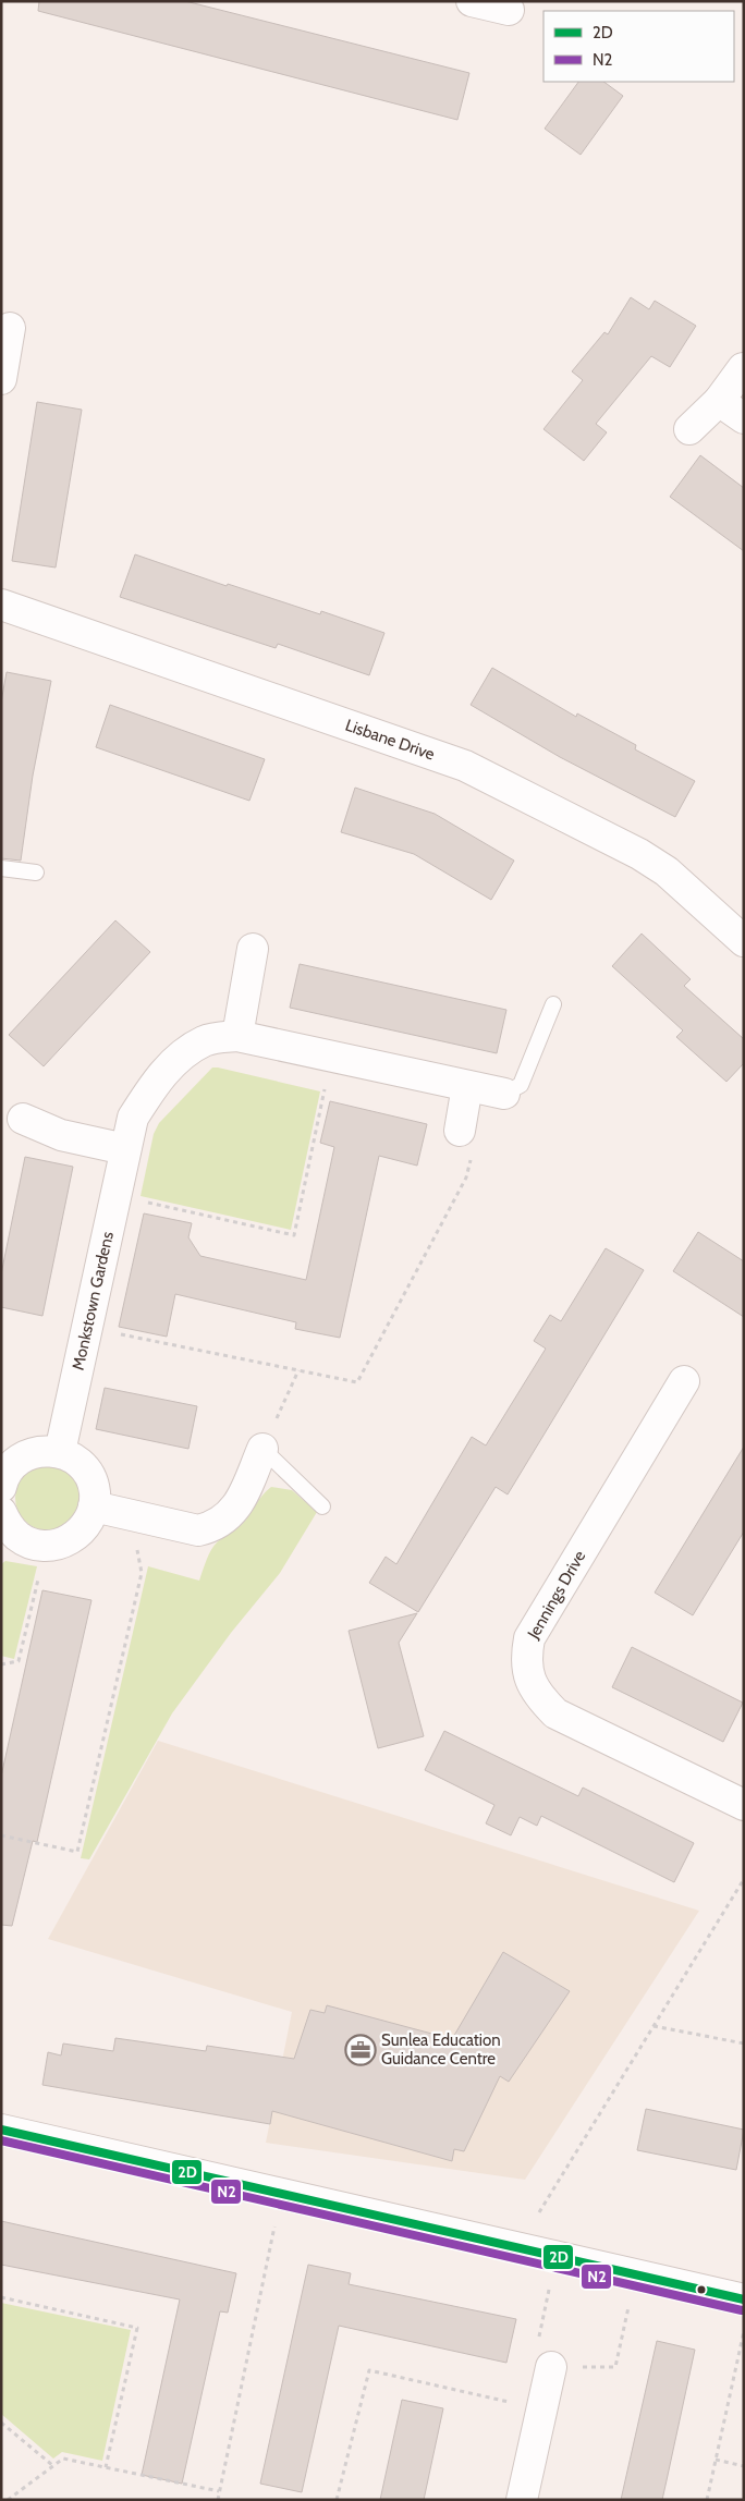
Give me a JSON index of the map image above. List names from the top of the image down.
{
  "streets": {
    "street": ["Lisbane Drive", "Monkstown Gardens", "Jennings Drive"]
  },
  "places": {
    "office": ["Sunlea Education Guidance Centre"]
  },
  "lines": ["transit line 2D", "transit line N2"],
  "legend": ["2D", "N2"]
}
